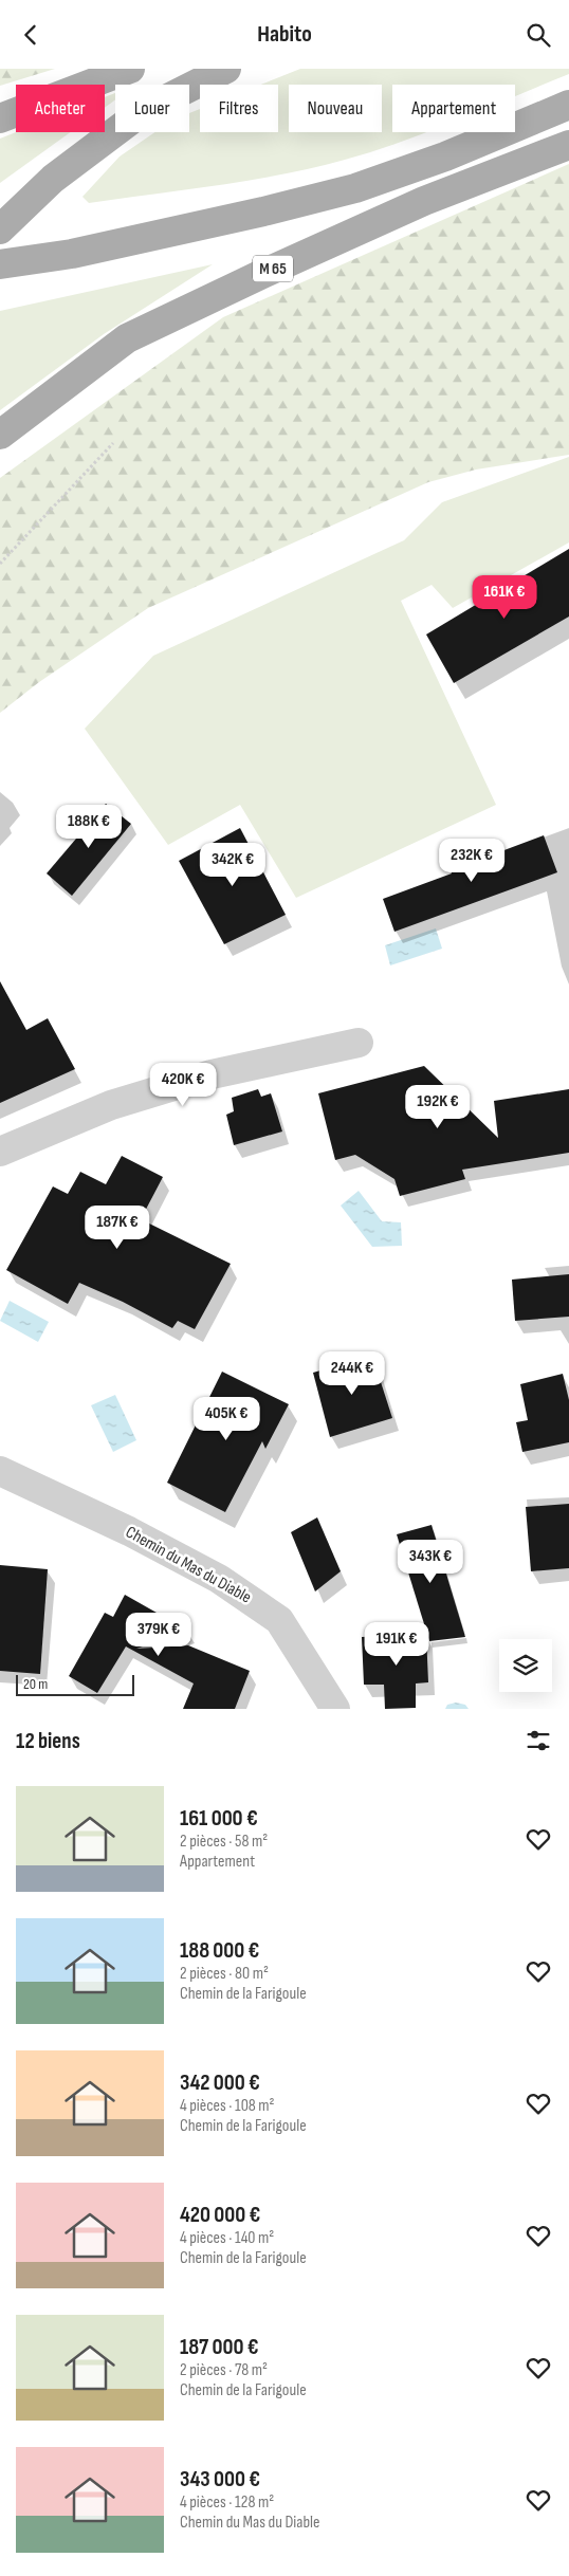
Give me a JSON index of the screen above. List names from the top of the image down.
{
  "streets": {
    "main road": ["M 65"],
    "street": ["Chemin du Mas du Diable"]
  },
  "scale_bar": "20 m",
  "page": {
    "header": "Habito",
    "chip": [
      "Acheter",
      "Louer",
      "Filtres",
      "Nouveau",
      "Appartement"
    ],
    "price": [
      "161K €",
      "188K €",
      "232K €",
      "342K €",
      "420K €",
      "192K €",
      "187K €",
      "244K €",
      "405K €",
      "343K €",
      "379K €",
      "191K €"
    ],
    "scale": "20 m",
    "heading": "12 biens",
    "list": [
      {
        "name": "161 000 €",
        "note": "2 pièces · 58 m² · Appartement"
      },
      {
        "name": "188 000 €",
        "note": "2 pièces · 80 m² · Chemin de la Farigoule"
      },
      {
        "name": "342 000 €",
        "note": "4 pièces · 108 m² · Chemin de la Farigoule"
      },
      {
        "name": "420 000 €",
        "note": "4 pièces · 140 m² · Chemin de la Farigoule"
      },
      {
        "name": "187 000 €",
        "note": "2 pièces · 78 m² · Chemin de la Farigoule"
      },
      {
        "name": "343 000 €",
        "note": "4 pièces · 128 m² · Chemin du Mas du Diable"
      }
    ]
  }
}
